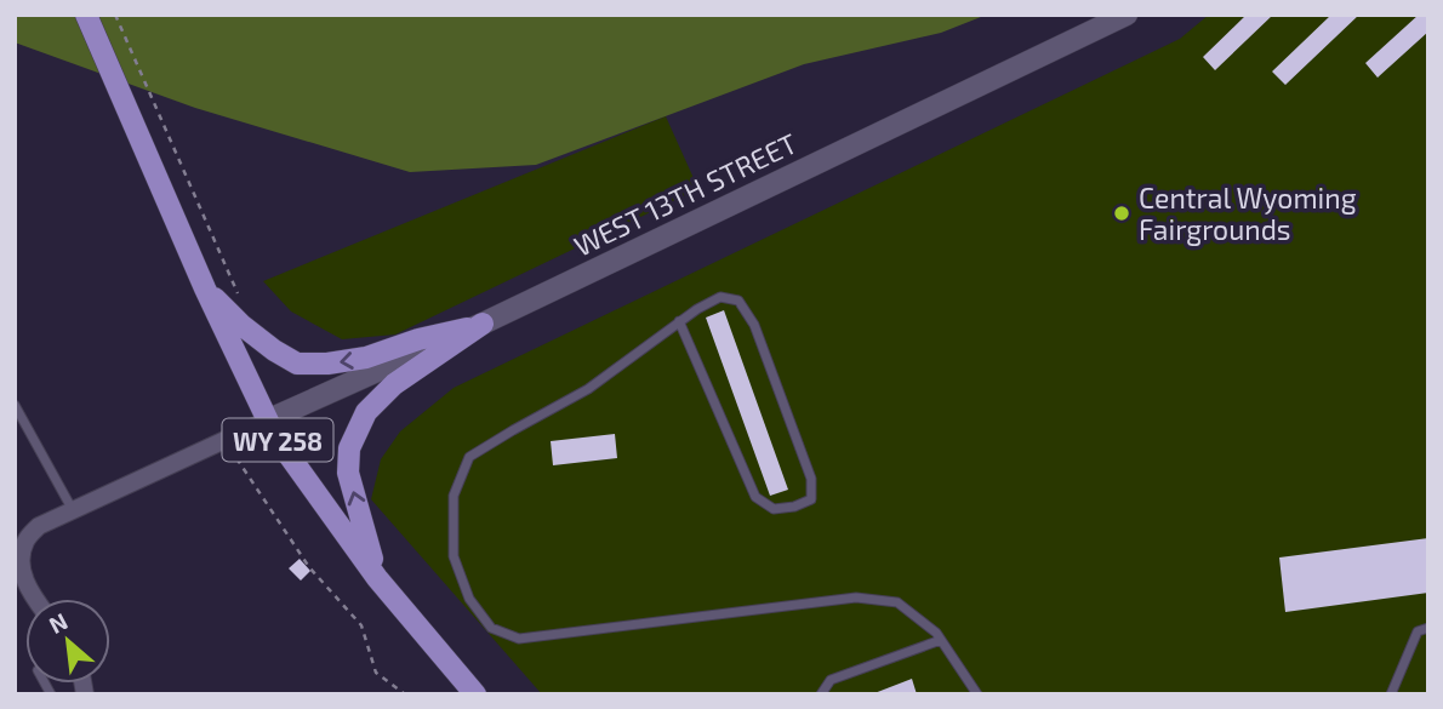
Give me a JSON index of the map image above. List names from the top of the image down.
{
  "streets": {
    "main road": ["WEST 13TH STREET", "WY 258"]
  },
  "crossings": [
    ["WEST 13TH STREET", "WY 258"]
  ],
  "places": ["Central Wyoming Fairgrounds"],
  "north": "top left"
}
